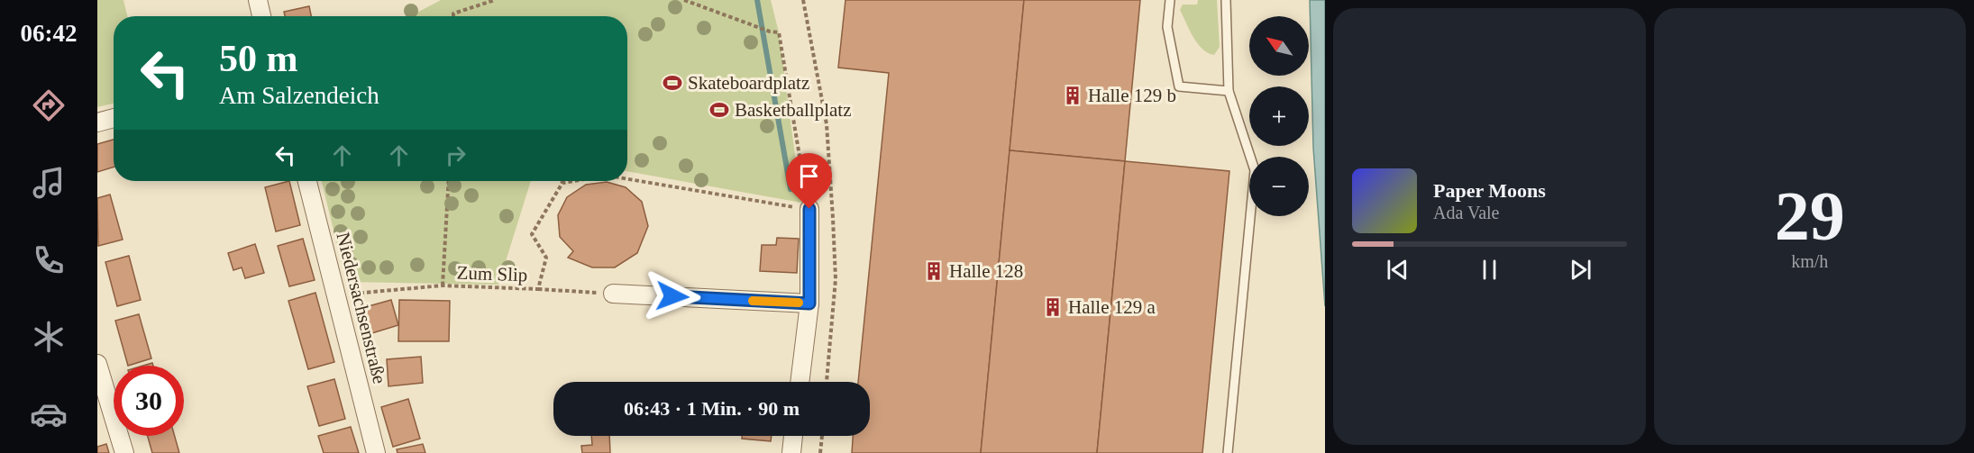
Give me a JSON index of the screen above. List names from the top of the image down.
{
  "streets": {
    "street": ["Niedersachsenstraße"],
    "path": ["Zum Slip"]
  },
  "crossings": [
    ["Zum Slip", "Niedersachsenstraße"]
  ],
  "places": {
    "sports": ["Skateboardplatz", "Basketballplatz"],
    "building": ["Halle 129 b", "Halle 128", "Halle 129 a"]
  },
  "north": "top left",
  "page": {
    "tabs": "06:42",
    "tile": ["29", "km/h"],
    "map_buttons": ["+", "−"],
    "turn": ["50 m", "Am Salzendeich"],
    "song": ["Paper Moons", "Ada Vale"],
    "limit": "30",
    "trip": "06:43 · 1 Min. · 90 m"
  }
}
